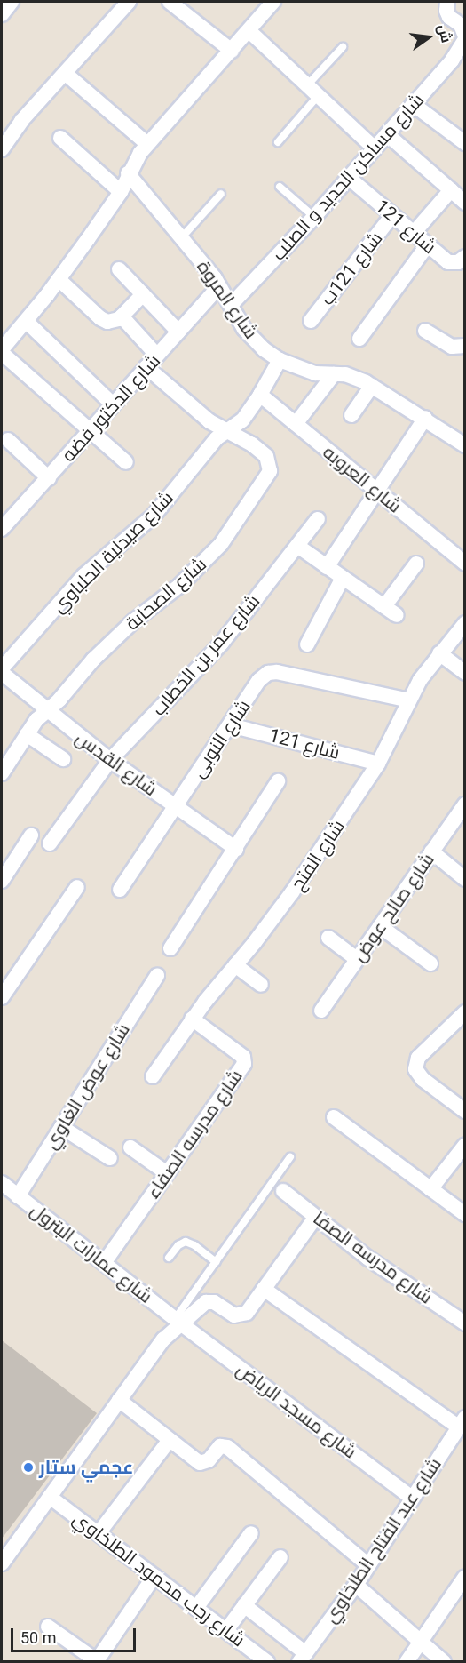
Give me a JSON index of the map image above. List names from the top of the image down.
{
  "streets": {
    "street": [
      "شارع مساكن الحديد و الصلب",
      "شارع 121",
      "شارع 121ب",
      "شارع المروة",
      "شارع الدكتور فضه",
      "شارع العروبه",
      "شارع صيدلية الحلباوي",
      "شارع الصحابة",
      "شارع عمر بن الخطاب",
      "شارع النوبى",
      "شارع القدس",
      "شارع الفتح",
      "شارع صالح عوض",
      "شارع عوض الغاوي",
      "شارع مدرسه الصفاء",
      "شارع عمارات البترول",
      "شارع مدرسه الصفا",
      "شارع مسجد الرياض",
      "شارع عبد الفتاح الطلخاوي",
      "شارع رجب محمود الطلخاوي"
    ]
  },
  "crossings": [
    ["شارع مساكن الحديد و الصلب", "شارع 121"],
    ["شارع مساكن الحديد و الصلب", "شارع المروة"],
    ["شارع 121", "شارع 121ب"],
    ["شارع 121", "شارع النوبى"],
    ["شارع 121", "شارع الفتح"],
    ["شارع المروة", "شارع الدكتور فضه"],
    ["شارع المروة", "شارع صيدلية الحلباوي"],
    ["شارع العروبه", "شارع صيدلية الحلباوي"],
    ["شارع صيدلية الحلباوي", "شارع الصحابة"],
    ["شارع صيدلية الحلباوي", "شارع القدس"],
    ["شارع الصحابة", "شارع القدس"],
    ["شارع عمر بن الخطاب", "شارع القدس"],
    ["شارع النوبى", "شارع القدس"],
    ["شارع النوبى", "شارع الفتح"],
    ["شارع الفتح", "شارع مدرسه الصفاء"],
    ["شارع عوض الغاوي", "شارع عمارات البترول"],
    ["شارع مدرسه الصفاء", "شارع عمارات البترول"],
    ["شارع عمارات البترول", "شارع مسجد الرياض"],
    ["شارع مسجد الرياض", "شارع عبد الفتاح الطلخاوي"]
  ],
  "places": ["عجمي ستار"],
  "scale_bar": "50 m",
  "north": "right"
}
